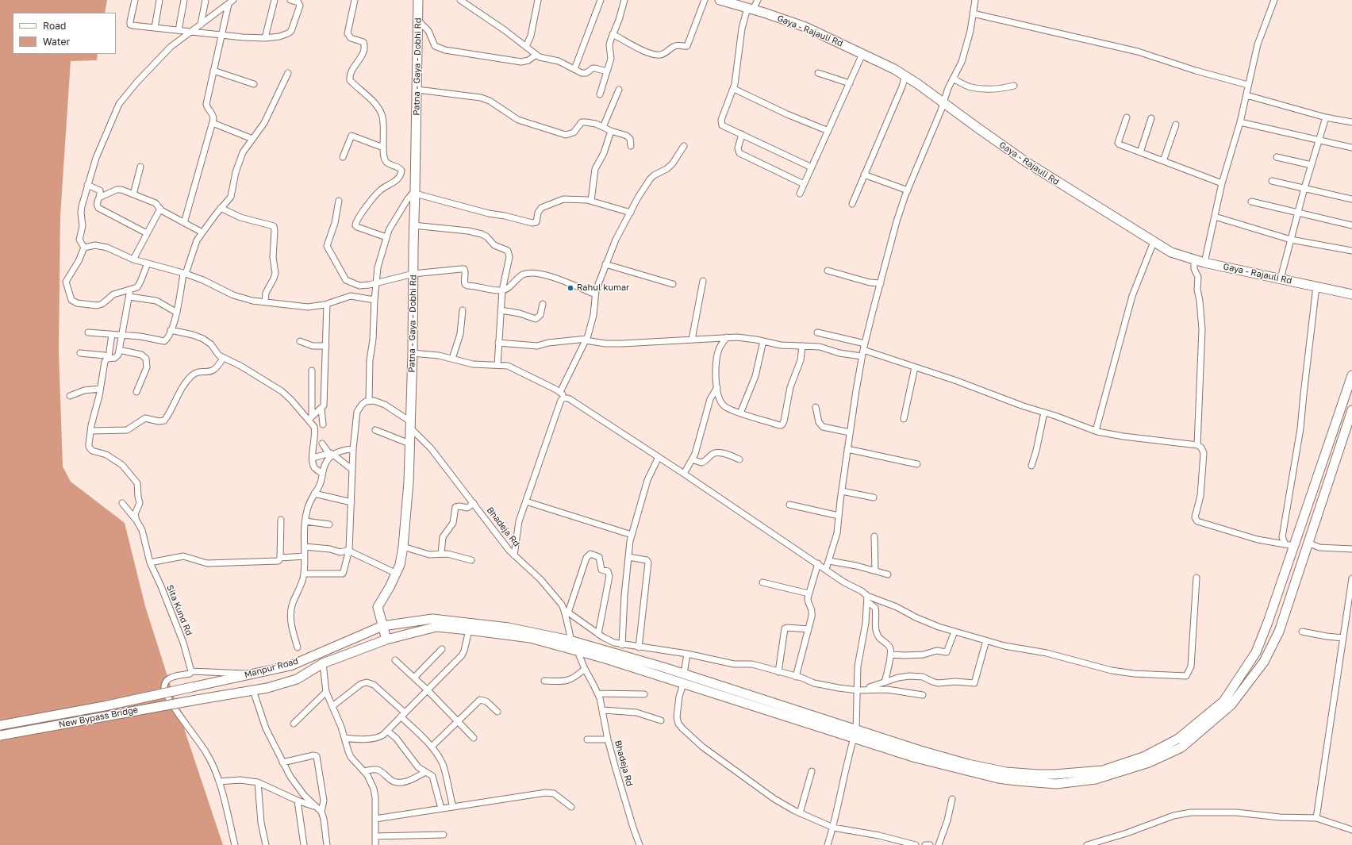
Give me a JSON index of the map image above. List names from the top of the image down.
{
  "streets": {
    "main road": [
      "Gaya - Rajauli Rd",
      "Patna - Gaya - Dobhi Rd",
      "Manpur Road",
      "New Bypass Bridge"
    ],
    "street": ["Bhadeja Rd", "Sita Kund Rd"]
  },
  "crossings": [
    ["Patna - Gaya - Dobhi Rd", "Bhadeja Rd"],
    ["Patna - Gaya - Dobhi Rd", "Manpur Road"],
    ["Bhadeja Rd", "Manpur Road"],
    ["Manpur Road", "New Bypass Bridge"]
  ],
  "places": ["Rahul kumar"],
  "legend": ["Road", "Water"]
}
